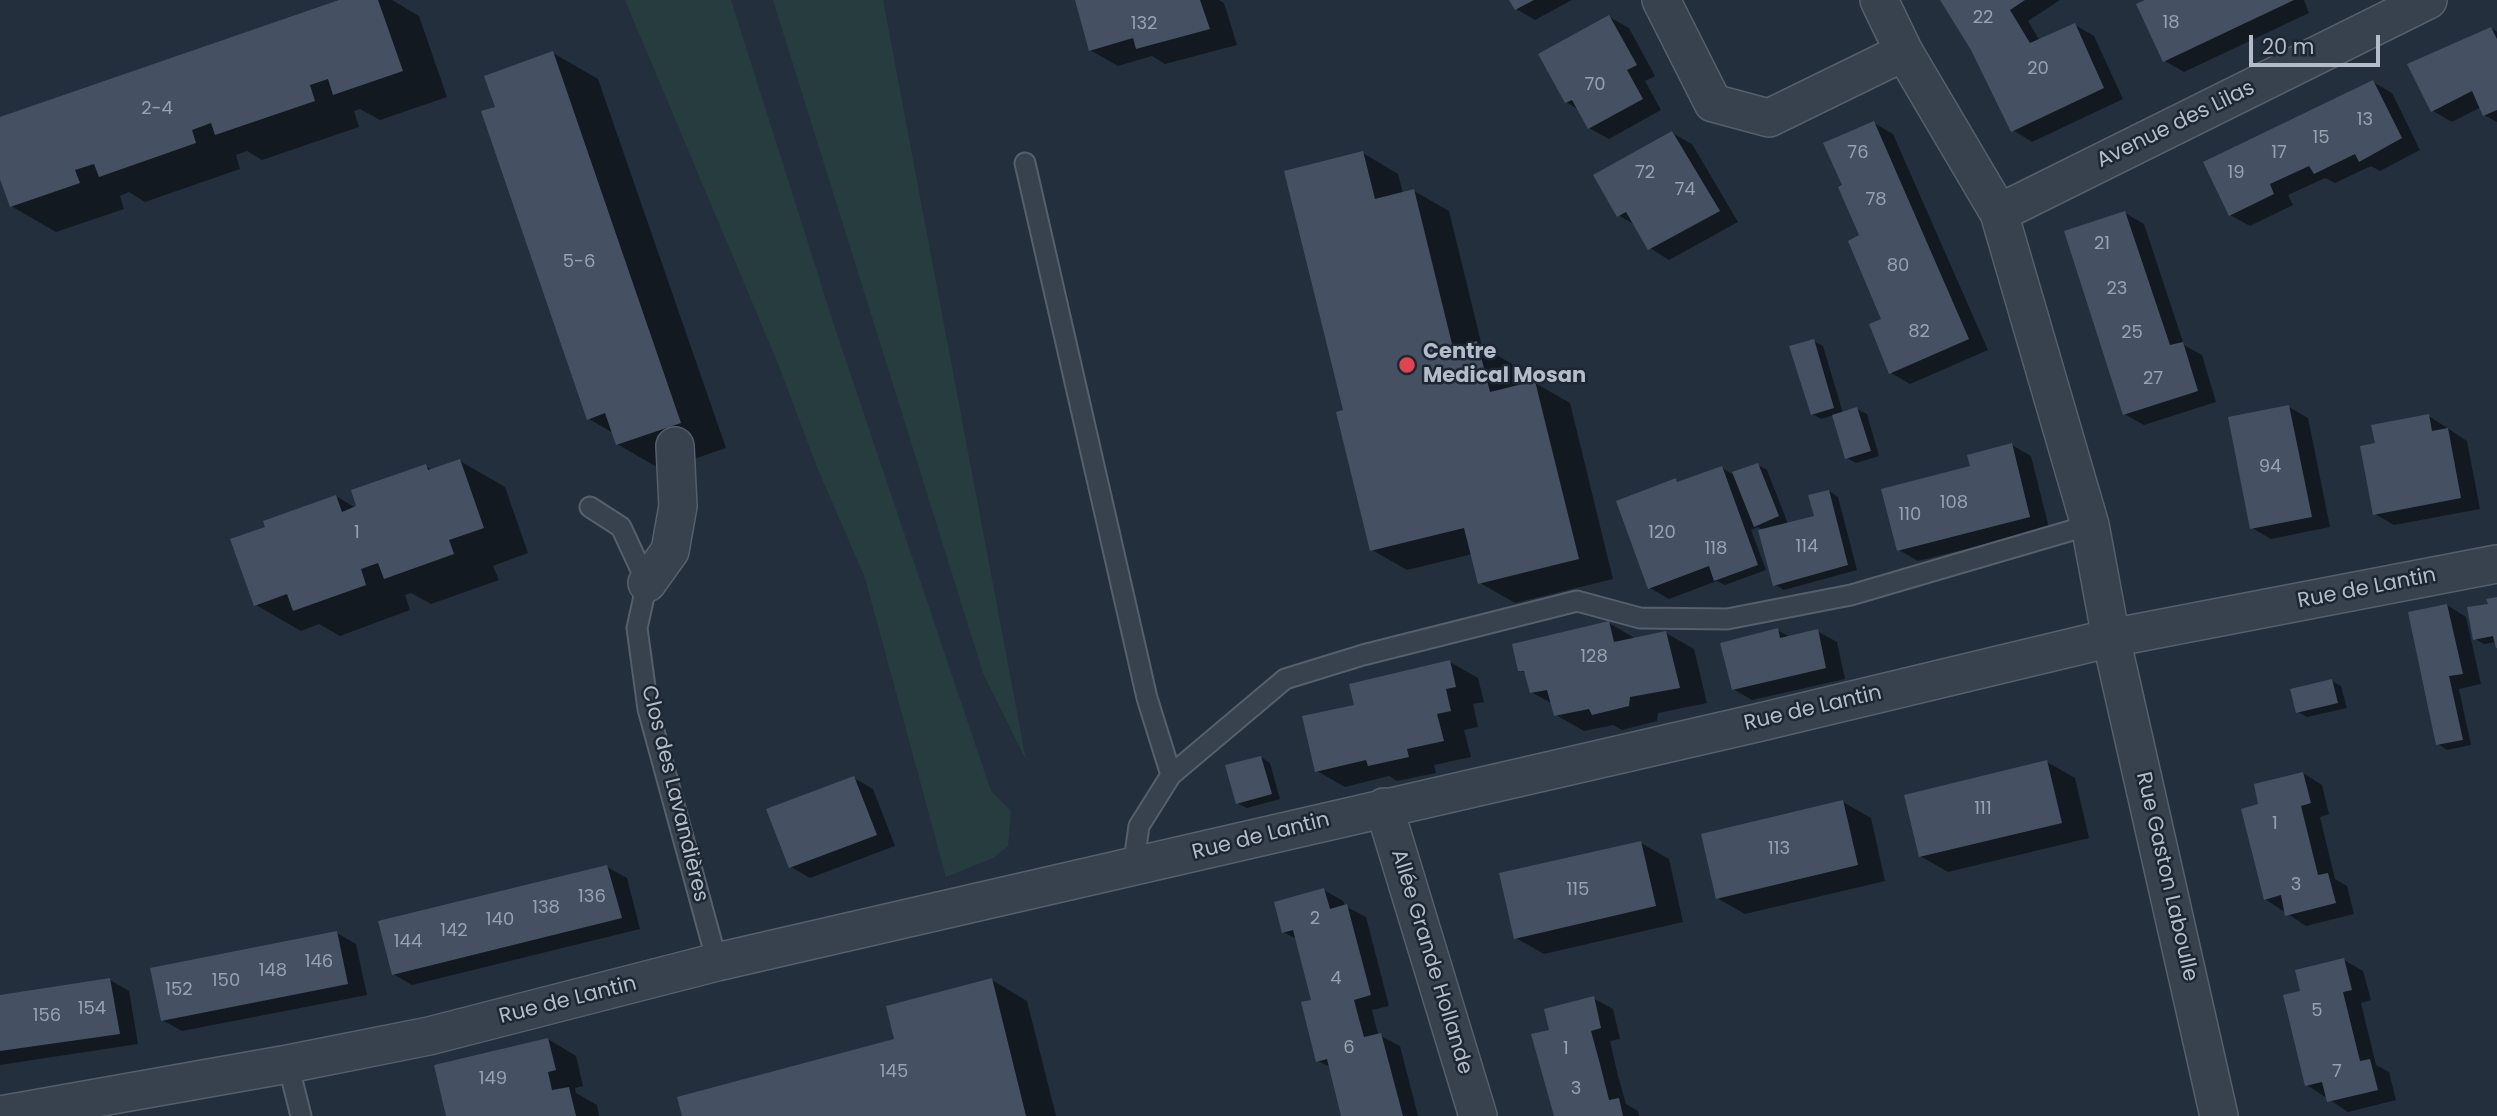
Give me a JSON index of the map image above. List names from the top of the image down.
{
  "streets": {
    "street": [
      "Avenue des Lilas",
      "Rue de Lantin",
      "Clos des Lavandières",
      "Rue Gaston Laboulle",
      "Allée Grande Hollande"
    ]
  },
  "crossings": [
    ["Rue de Lantin", "Clos des Lavandières"],
    ["Rue de Lantin", "Rue Gaston Laboulle"],
    ["Rue de Lantin", "Allée Grande Hollande"]
  ],
  "places": ["Centre Medical Mosan"],
  "house_numbers": [
    "22",
    "18",
    "132",
    "20",
    "70",
    "2-4",
    "13",
    "15",
    "76",
    "17",
    "72",
    "19",
    "74",
    "78",
    "21",
    "5-6",
    "80",
    "23",
    "82",
    "25",
    "27",
    "94",
    "108",
    "110",
    "1",
    "120",
    "114",
    "118",
    "128",
    "111",
    "1",
    "113",
    "3",
    "115",
    "136",
    "138",
    "2",
    "140",
    "142",
    "144",
    "146",
    "148",
    "4",
    "150",
    "152",
    "154",
    "5",
    "156",
    "6",
    "1",
    "145",
    "7",
    "149",
    "3"
  ],
  "scale_bar": "20 m"
}
